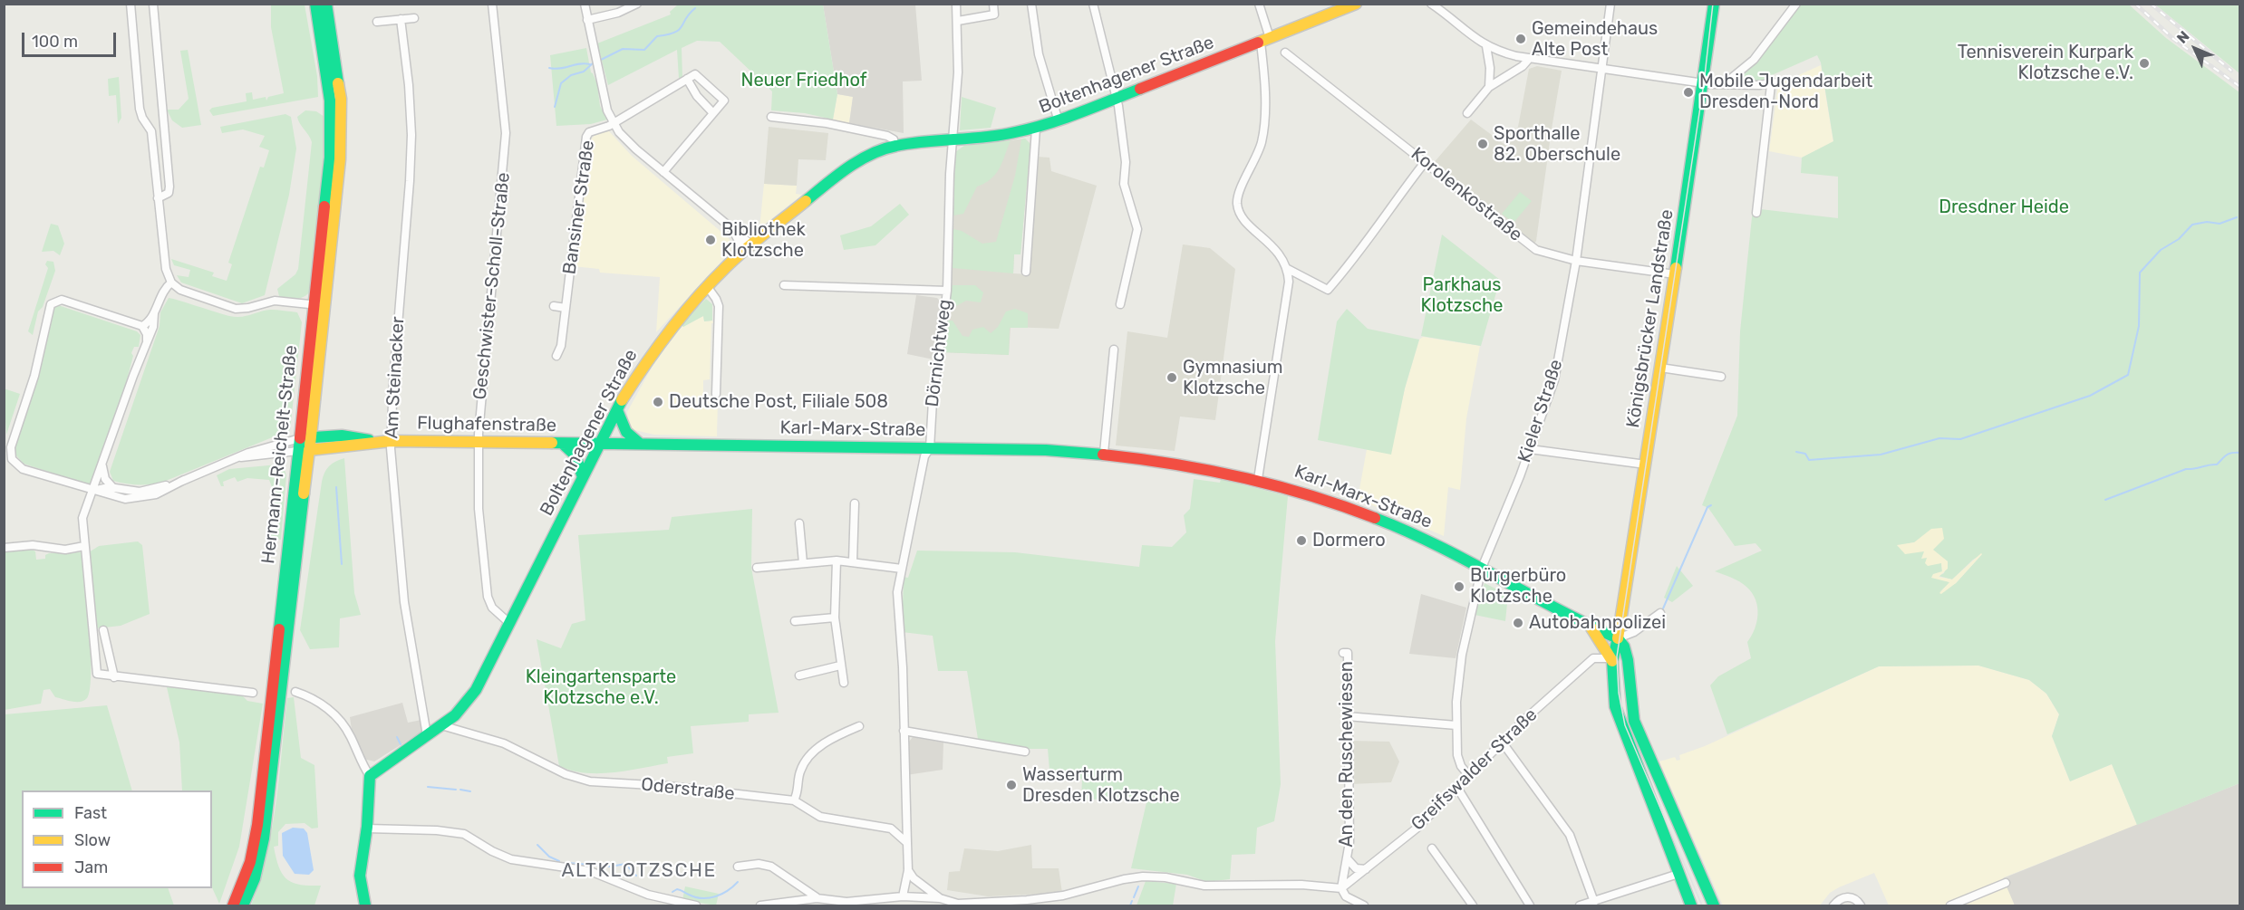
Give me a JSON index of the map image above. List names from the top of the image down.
{
  "streets": {
    "main road": [
      "Boltenhagener Straße",
      "Königsbrücker Landstraße",
      "Flughafenstraße",
      "Karl-Marx-Straße",
      "Hermann-Reichelt-Straße"
    ],
    "street": [
      "Korolenkostraße",
      "Bansiner Straße",
      "Geschwister-Scholl-Straße",
      "Dörnichtweg",
      "Am Steinacker",
      "Kieler Straße",
      "An den Ruschewiesen",
      "Greifswalder Straße",
      "Oderstraße"
    ]
  },
  "crossings": [
    ["Boltenhagener Straße", "Geschwister-Scholl-Straße"],
    ["Boltenhagener Straße", "Dörnichtweg"],
    ["Boltenhagener Straße", "Am Steinacker"],
    ["Boltenhagener Straße", "Flughafenstraße"],
    ["Boltenhagener Straße", "Karl-Marx-Straße"],
    ["Boltenhagener Straße", "Oderstraße"],
    ["Korolenkostraße", "Königsbrücker Landstraße"],
    ["Korolenkostraße", "Kieler Straße"],
    ["Geschwister-Scholl-Straße", "Flughafenstraße"],
    ["Königsbrücker Landstraße", "Karl-Marx-Straße"],
    ["Königsbrücker Landstraße", "Greifswalder Straße"],
    ["Dörnichtweg", "Karl-Marx-Straße"],
    ["Dörnichtweg", "Oderstraße"],
    ["Am Steinacker", "Flughafenstraße"],
    ["Kieler Straße", "Karl-Marx-Straße"],
    ["Kieler Straße", "Greifswalder Straße"],
    ["Flughafenstraße", "Karl-Marx-Straße"],
    ["Flughafenstraße", "Hermann-Reichelt-Straße"],
    ["An den Ruschewiesen", "Greifswalder Straße"]
  ],
  "districts": ["ALTKLOTZSCHE"],
  "parks": [
    "Neuer Friedhof",
    "Dresdner Heide",
    "Parkhaus Klotzsche",
    "Kleingartensparte Klotzsche e.V."
  ],
  "places": [
    "Gemeindehaus Alte Post",
    "Tennisverein Kurpark Klotzsche e.V.",
    "Mobile Jugendarbeit Dresden-Nord",
    "Sporthalle 82. Oberschule",
    "Bibliothek Klotzsche",
    "Gymnasium Klotzsche",
    "Deutsche Post, Filiale 508",
    "Dormero",
    "Bürgerbüro Klotzsche",
    "Autobahnpolizei",
    "Wasserturm Dresden Klotzsche"
  ],
  "legend": ["Fast", "Slow", "Jam"],
  "scale_bar": "100 m",
  "north": "top left"
}
